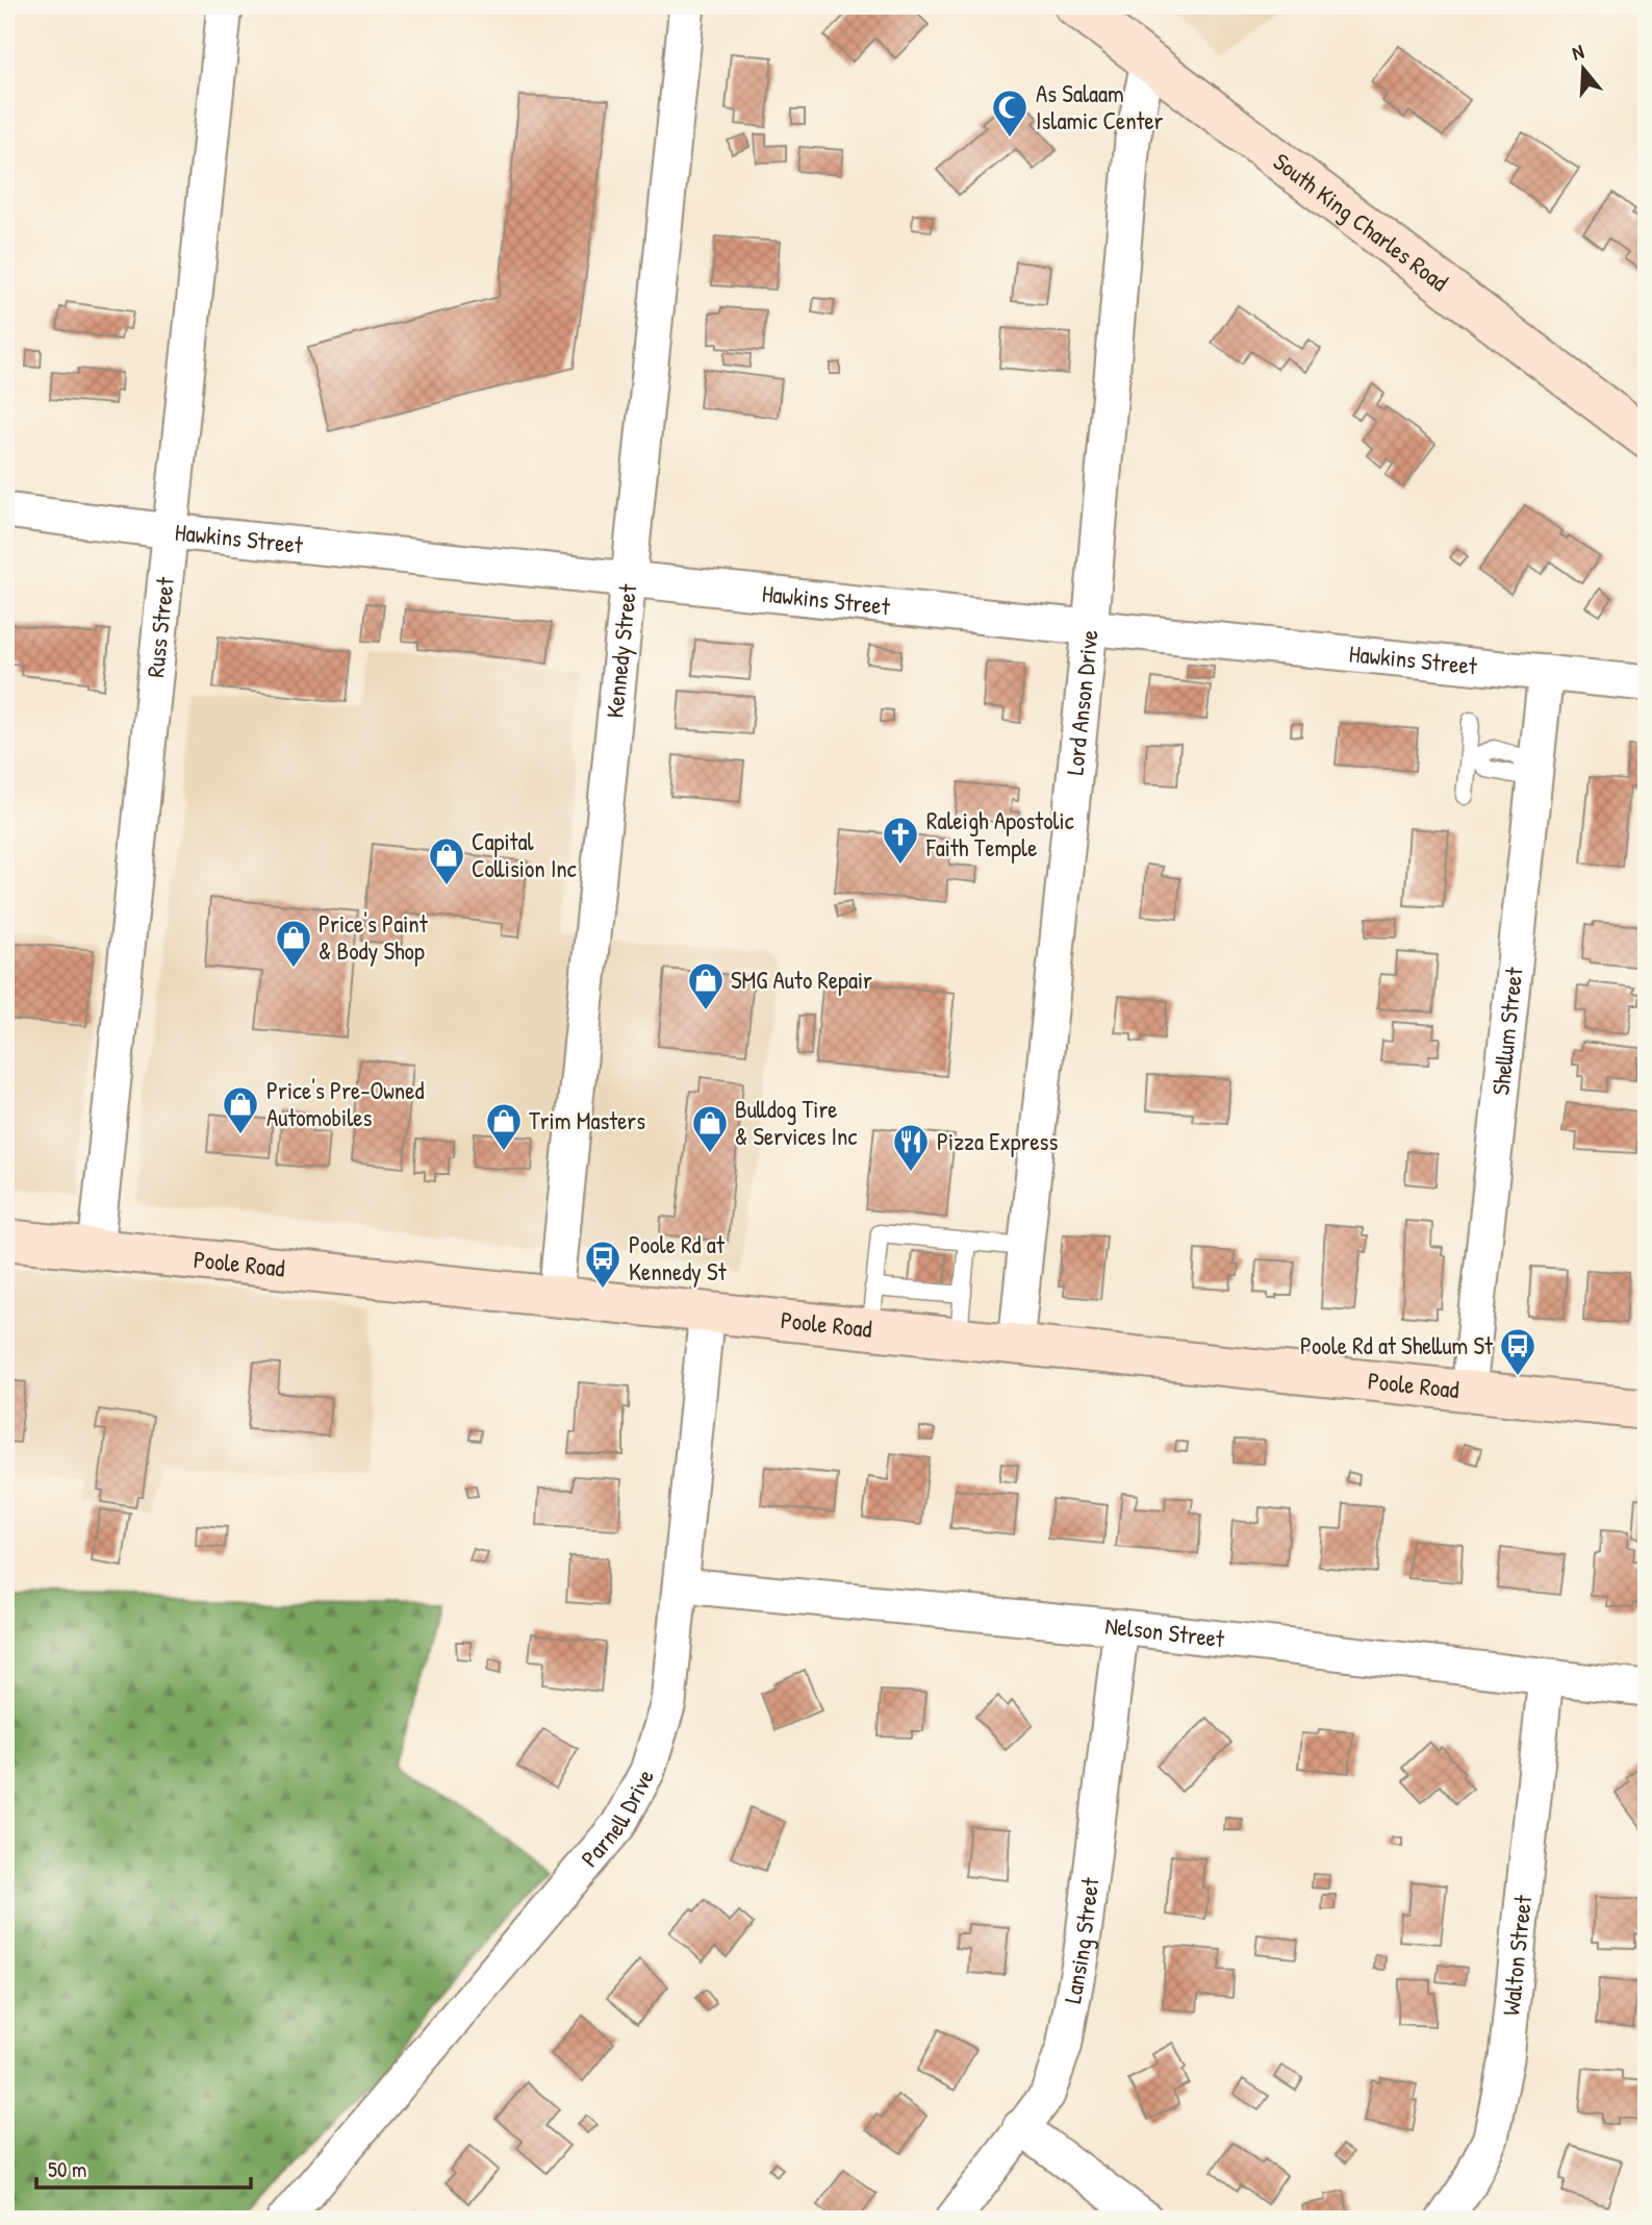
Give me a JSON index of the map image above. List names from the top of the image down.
{
  "streets": {
    "main road": ["South King Charles Road", "Poole Road"],
    "street": [
      "Hawkins Street",
      "Russ Street",
      "Kennedy Street",
      "Lord Anson Drive",
      "Shellum Street",
      "Nelson Street",
      "Parnell Drive",
      "Lansing Street",
      "Walton Street"
    ]
  },
  "crossings": [
    ["South King Charles Road", "Lord Anson Drive"],
    ["Hawkins Street", "Russ Street"],
    ["Hawkins Street", "Kennedy Street"],
    ["Hawkins Street", "Lord Anson Drive"],
    ["Hawkins Street", "Shellum Street"],
    ["Russ Street", "Poole Road"],
    ["Kennedy Street", "Poole Road"],
    ["Lord Anson Drive", "Poole Road"],
    ["Shellum Street", "Poole Road"],
    ["Poole Road", "Parnell Drive"],
    ["Nelson Street", "Parnell Drive"],
    ["Nelson Street", "Lansing Street"],
    ["Nelson Street", "Walton Street"]
  ],
  "places": {
    "mosque": ["As Salaam Islamic Center"],
    "church": ["Raleigh Apostolic Faith Temple"],
    "shop": [
      "Capital Collision Inc",
      "Price's Paint & Body Shop",
      "SMG Auto Repair",
      "Price's Pre-Owned Automobiles",
      "Trim Masters",
      "Bulldog Tire & Services Inc"
    ],
    "restaurant": ["Pizza Express"],
    "bus stop": ["Poole Rd at Kennedy St", "Poole Rd at Shellum St"]
  },
  "scale_bar": "50 m",
  "north": "top"
}
